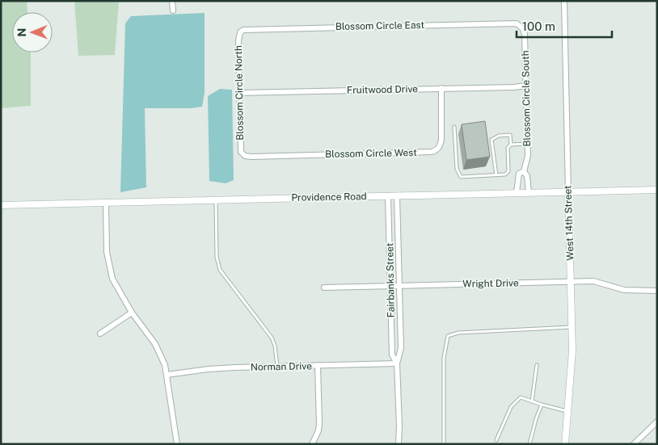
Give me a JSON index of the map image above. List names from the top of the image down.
{
  "streets": {
    "street": [
      "Blossom Circle East",
      "Fruitwood Drive",
      "Blossom Circle North",
      "Blossom Circle South",
      "Blossom Circle West",
      "Providence Road",
      "West 14th Street",
      "Fairbanks Street",
      "Wright Drive",
      "Norman Drive"
    ]
  },
  "crossings": [
    ["Blossom Circle East", "Blossom Circle North"],
    ["Blossom Circle East", "Blossom Circle South"],
    ["Fruitwood Drive", "Blossom Circle North"],
    ["Fruitwood Drive", "Blossom Circle South"],
    ["Fruitwood Drive", "Blossom Circle West"],
    ["Blossom Circle North", "Blossom Circle West"],
    ["Blossom Circle South", "Providence Road"],
    ["Providence Road", "West 14th Street"],
    ["Providence Road", "Fairbanks Street"],
    ["West 14th Street", "Wright Drive"],
    ["Fairbanks Street", "Wright Drive"],
    ["Fairbanks Street", "Norman Drive"]
  ],
  "scale_bar": "100 m",
  "north": "left"
}
